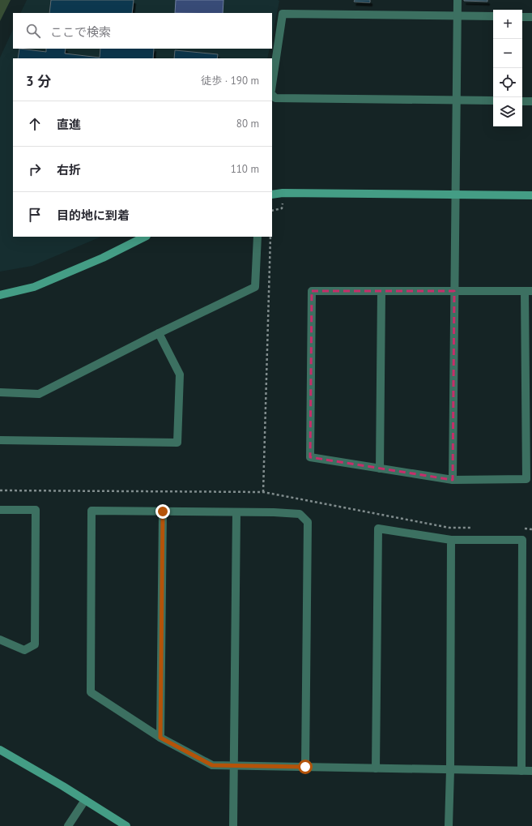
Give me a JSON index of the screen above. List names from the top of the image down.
{
  "page": {
    "map_buttons": ["+", "−"],
    "search": "ここで検索",
    "heading": ["3 分", "徒歩 · 190 m"],
    "list": [
      ["直進", "80 m"],
      ["右折", "110 m"],
      "目的地に到着"
    ]
  }
}
